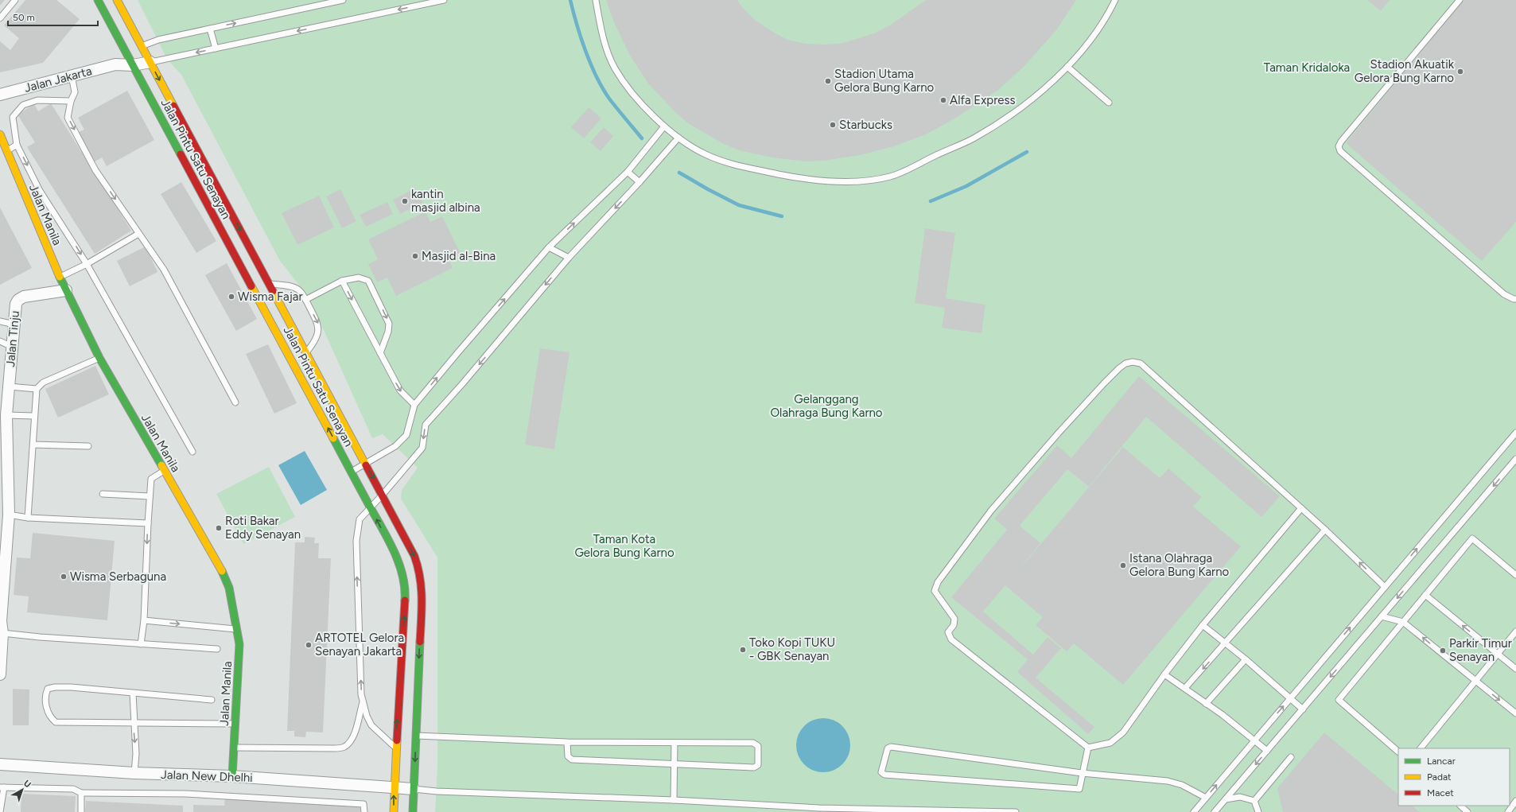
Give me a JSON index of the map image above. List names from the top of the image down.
{
  "streets": {
    "main road": ["Jalan Pintu Satu Senayan", "Jalan Manila"],
    "street": ["Jalan Jakarta", "Jalan Tinju", "Jalan New Dhelhi"]
  },
  "crossings": [
    ["Jalan Jakarta", "Jalan Pintu Satu Senayan"],
    ["Jalan Pintu Satu Senayan", "Jalan New Dhelhi"],
    ["Jalan Manila", "Jalan Tinju"],
    ["Jalan Manila", "Jalan New Dhelhi"]
  ],
  "parks": ["Taman Kridaloka", "Gelanggang Olahraga Bung Karno", "Taman Kota Gelora Bung Karno"],
  "places": [
    "Stadion Akuatik Gelora Bung Karno",
    "Stadion Utama Gelora Bung Karno",
    "Alfa Express",
    "Starbucks",
    "kantin masjid albina",
    "Masjid al-Bina",
    "Wisma Fajar",
    "Roti Bakar Eddy Senayan",
    "Istana Olahraga Gelora Bung Karno",
    "Wisma Serbaguna",
    "ARTOTEL Gelora Senayan Jakarta",
    "Toko Kopi TUKU - GBK Senayan",
    "Parkir Timur Senayan"
  ],
  "legend": ["Lancar", "Padat", "Macet"],
  "scale_bar": "50 m",
  "north": "top right"
}
